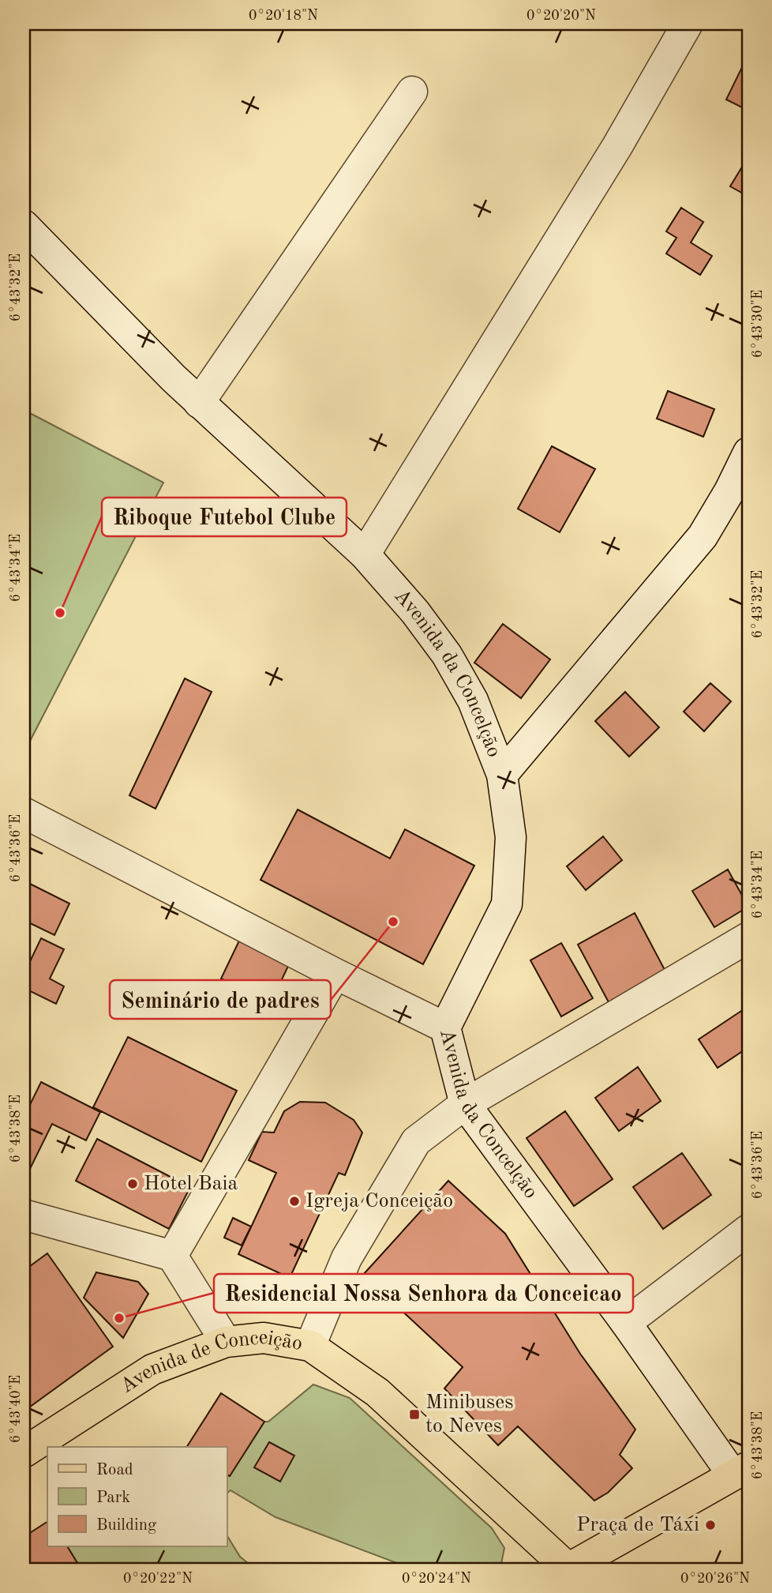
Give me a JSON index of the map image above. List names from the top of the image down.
{
  "streets": {
    "main road": ["Avenida de Conceição"],
    "street": ["Avenida da Concelção"]
  },
  "places": {
    "other": [
      "Riboque Futebol Clube",
      "Seminário de padres",
      "Hotel Baia",
      "Igreja Conceição",
      "Residencial Nossa Senhora da Conceicao",
      "Praça de Táxi"
    ],
    "transit": ["Minibuses to Neves"]
  },
  "legend": ["Road", "Park", "Building"],
  "coordinates": [
    "0°20'18\"N",
    "0°20'20\"N",
    "6°43'32\"E",
    "6°43'30\"E",
    "6°43'34\"E",
    "6°43'36\"E",
    "6°43'38\"E",
    "6°43'40\"E",
    "0°20'22\"N",
    "0°20'24\"N",
    "0°20'26\"N"
  ]
}
